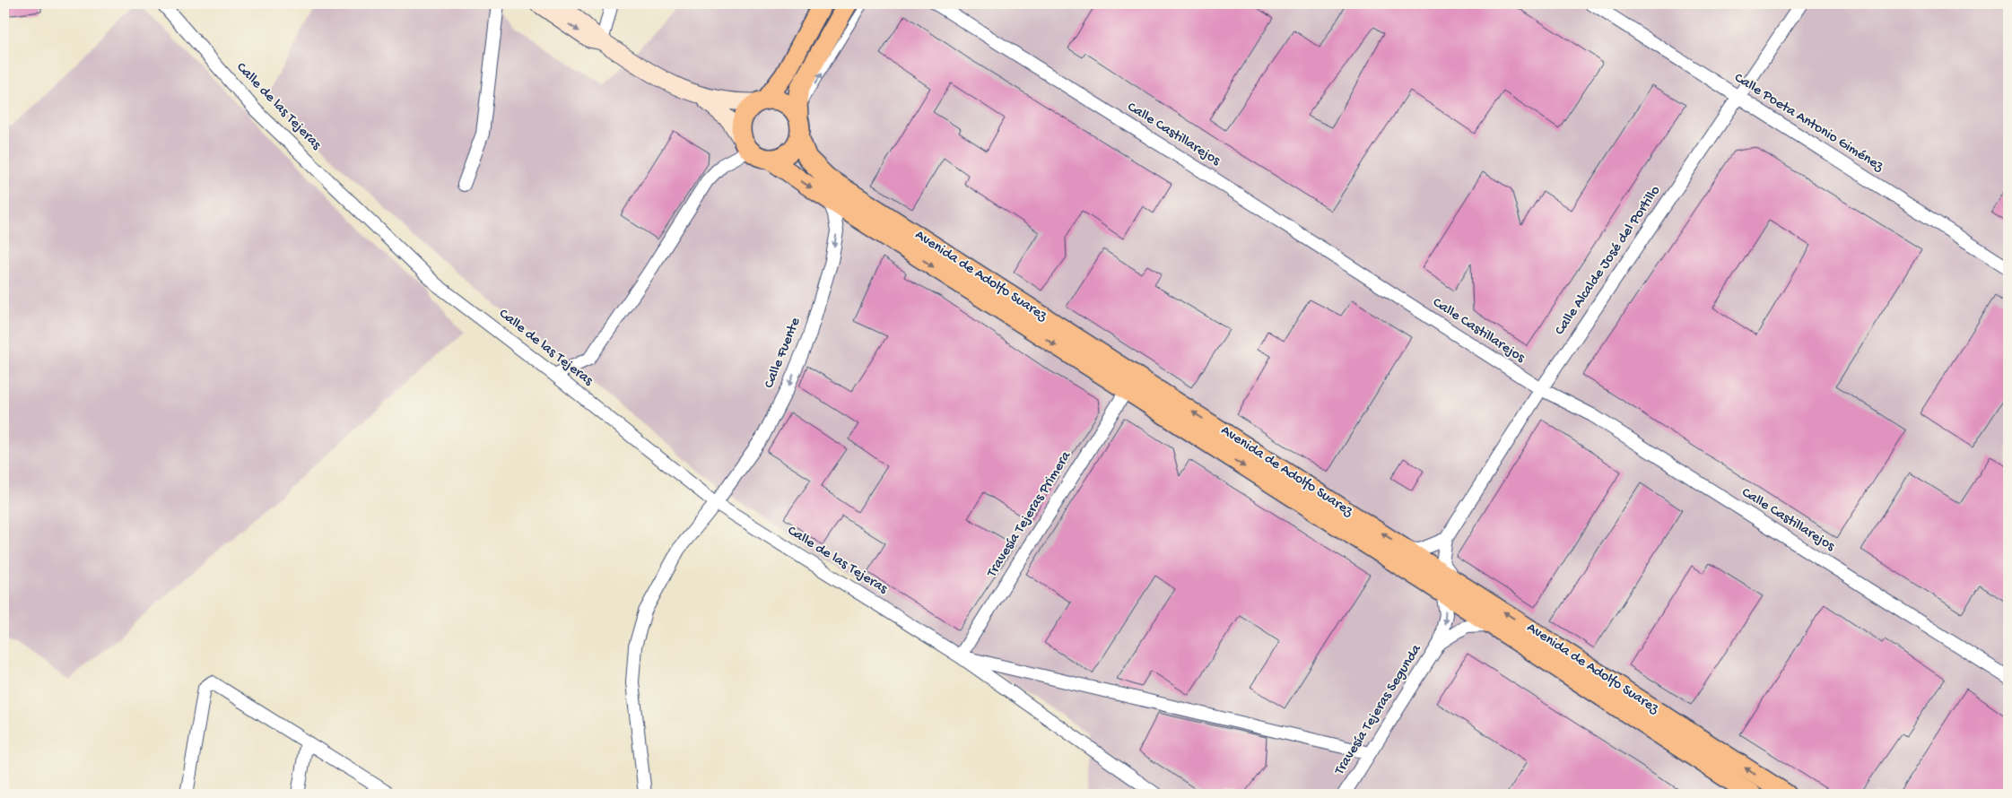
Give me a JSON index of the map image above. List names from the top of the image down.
{
  "streets": {
    "main road": ["Avenida de Adolfo Suarez"],
    "street": [
      "Calle de las Tejeras",
      "Calle Poeta Antonio Giménez",
      "Calle Castillarejos",
      "Calle Alcalde José del Portillo",
      "Calle Fuente",
      "Travesía Tejeras Primera",
      "Travesía Tejeras Segunda"
    ]
  },
  "crossings": [
    ["Calle de las Tejeras", "Calle Fuente"],
    ["Calle de las Tejeras", "Travesía Tejeras Primera"],
    ["Calle Poeta Antonio Giménez", "Calle Alcalde José del Portillo"],
    ["Calle Castillarejos", "Calle Alcalde José del Portillo"],
    ["Avenida de Adolfo Suarez", "Calle Fuente"],
    ["Avenida de Adolfo Suarez", "Travesía Tejeras Primera"]
  ],
  "one_way": ["Calle Fuente"]
}
